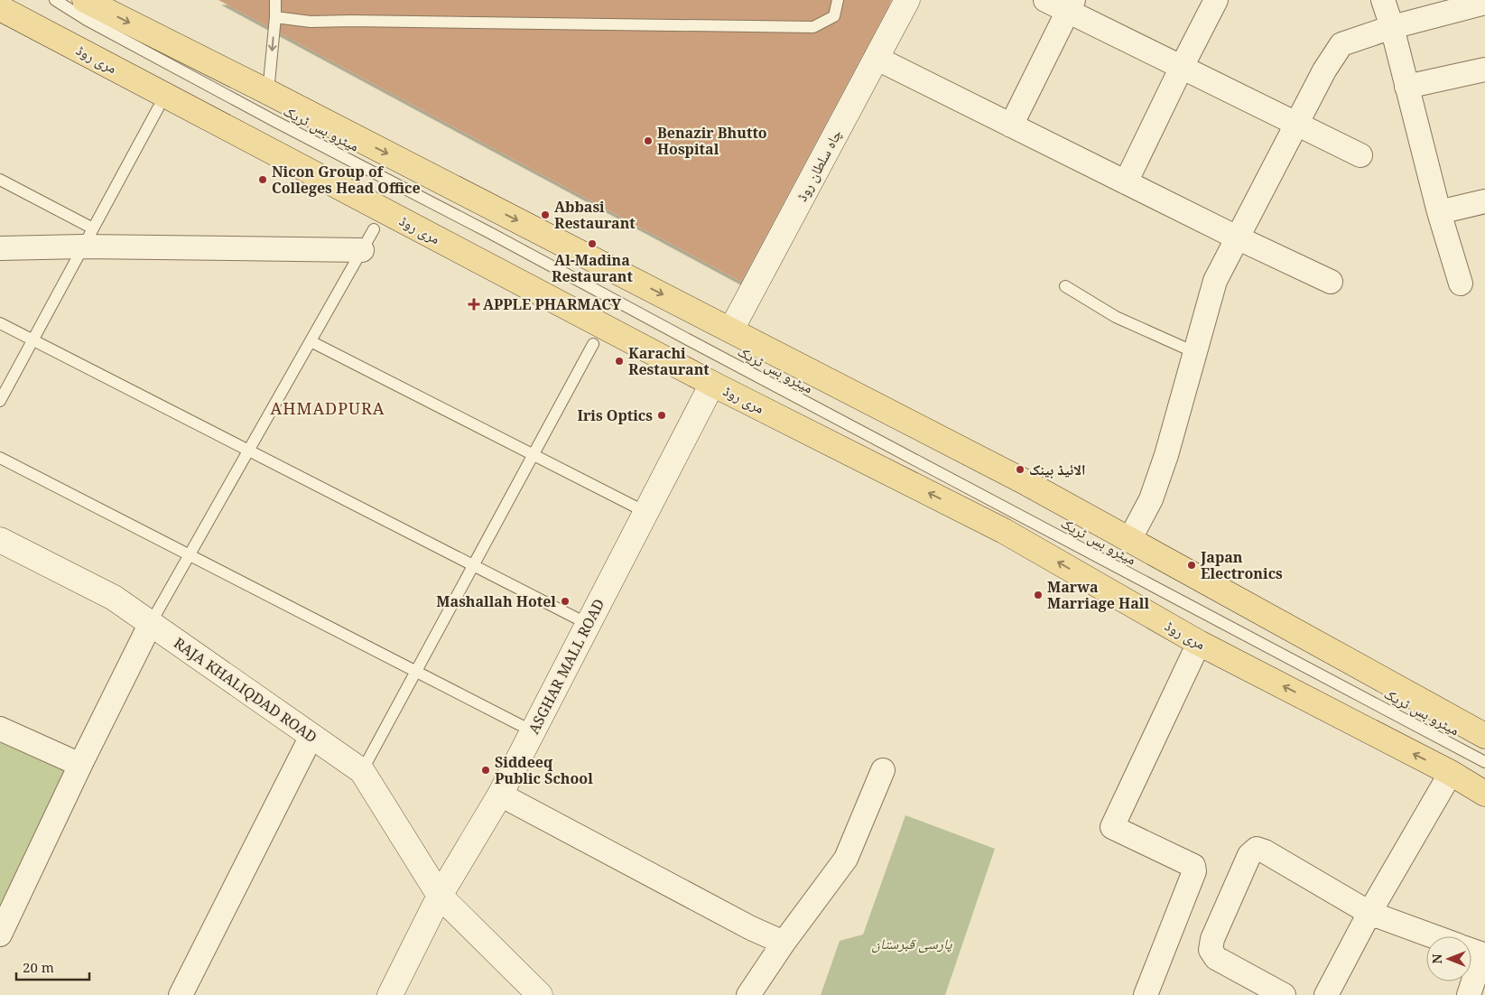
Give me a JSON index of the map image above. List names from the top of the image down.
{
  "streets": {
    "main road": [
      "مری روڈ",
      "چاہ سلطان روڈ",
      "ASGHAR MALL ROAD",
      "RAJA KHALIQDAD ROAD"
    ],
    "lane": ["میٹرو بس ٹریک"]
  },
  "crossings": [
    ["مری روڈ", "ASGHAR MALL ROAD"],
    ["ASGHAR MALL ROAD", "RAJA KHALIQDAD ROAD"]
  ],
  "districts": ["AHMADPURA"],
  "parks": ["پارسی قبرستان"],
  "places": {
    "other": [
      "Benazir Bhutto Hospital",
      "Nicon Group of Colleges Head Office",
      "Abbasi Restaurant",
      "Al-Madina Restaurant",
      "Karachi Restaurant",
      "Iris Optics",
      "الائیڈ بینک",
      "Japan Electronics",
      "Marwa Marriage Hall",
      "Mashallah Hotel",
      "Siddeeq Public School"
    ],
    "health": ["APPLE PHARMACY"]
  },
  "scale_bar": "20 m",
  "north": "left"
}
